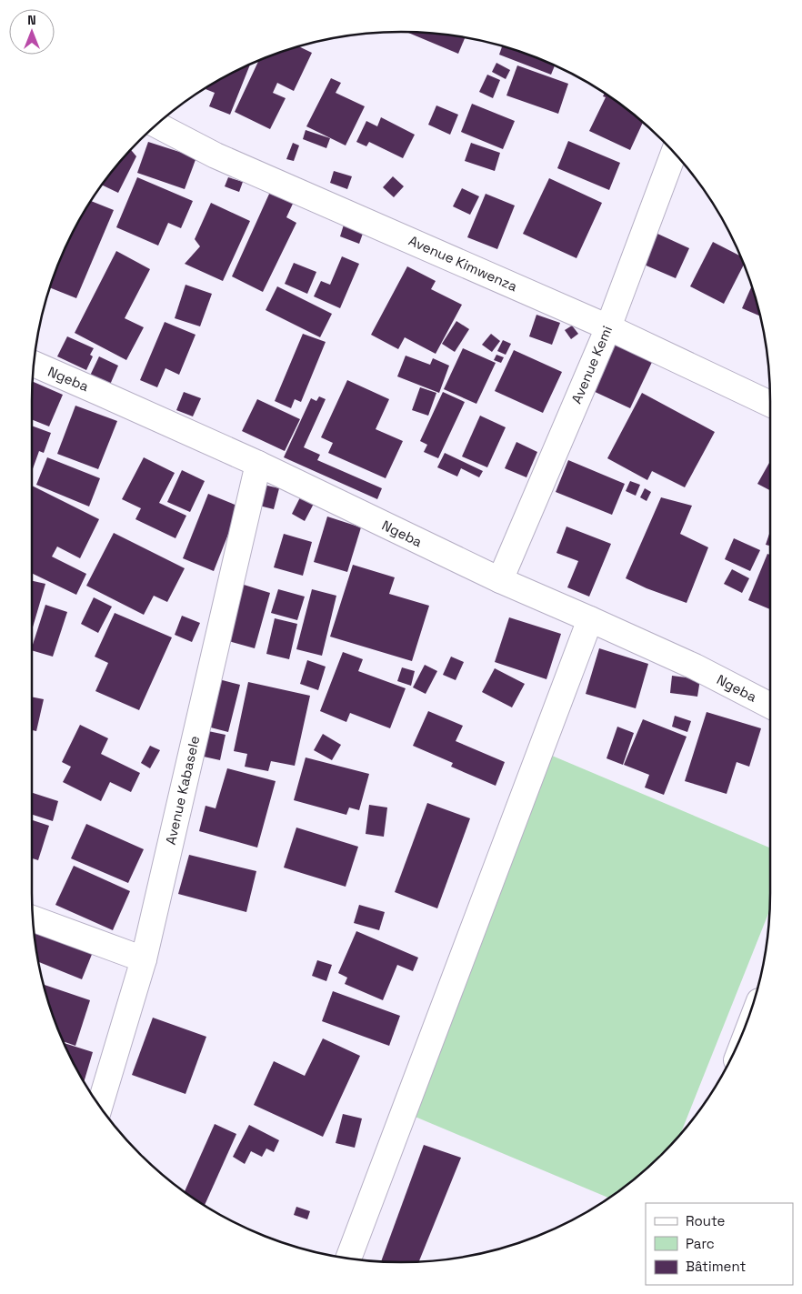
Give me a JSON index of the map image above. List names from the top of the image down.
{
  "streets": {
    "street": [
      "Avenue Kimwenza",
      "Avenue Kemi",
      "Ngeba",
      "Avenue Kabasele"
    ]
  },
  "crossings": [
    ["Avenue Kimwenza", "Avenue Kemi"],
    ["Avenue Kemi", "Ngeba"],
    ["Ngeba", "Avenue Kabasele"]
  ],
  "legend": ["Route", "Parc", "Bâtiment"],
  "north": "top"
}
